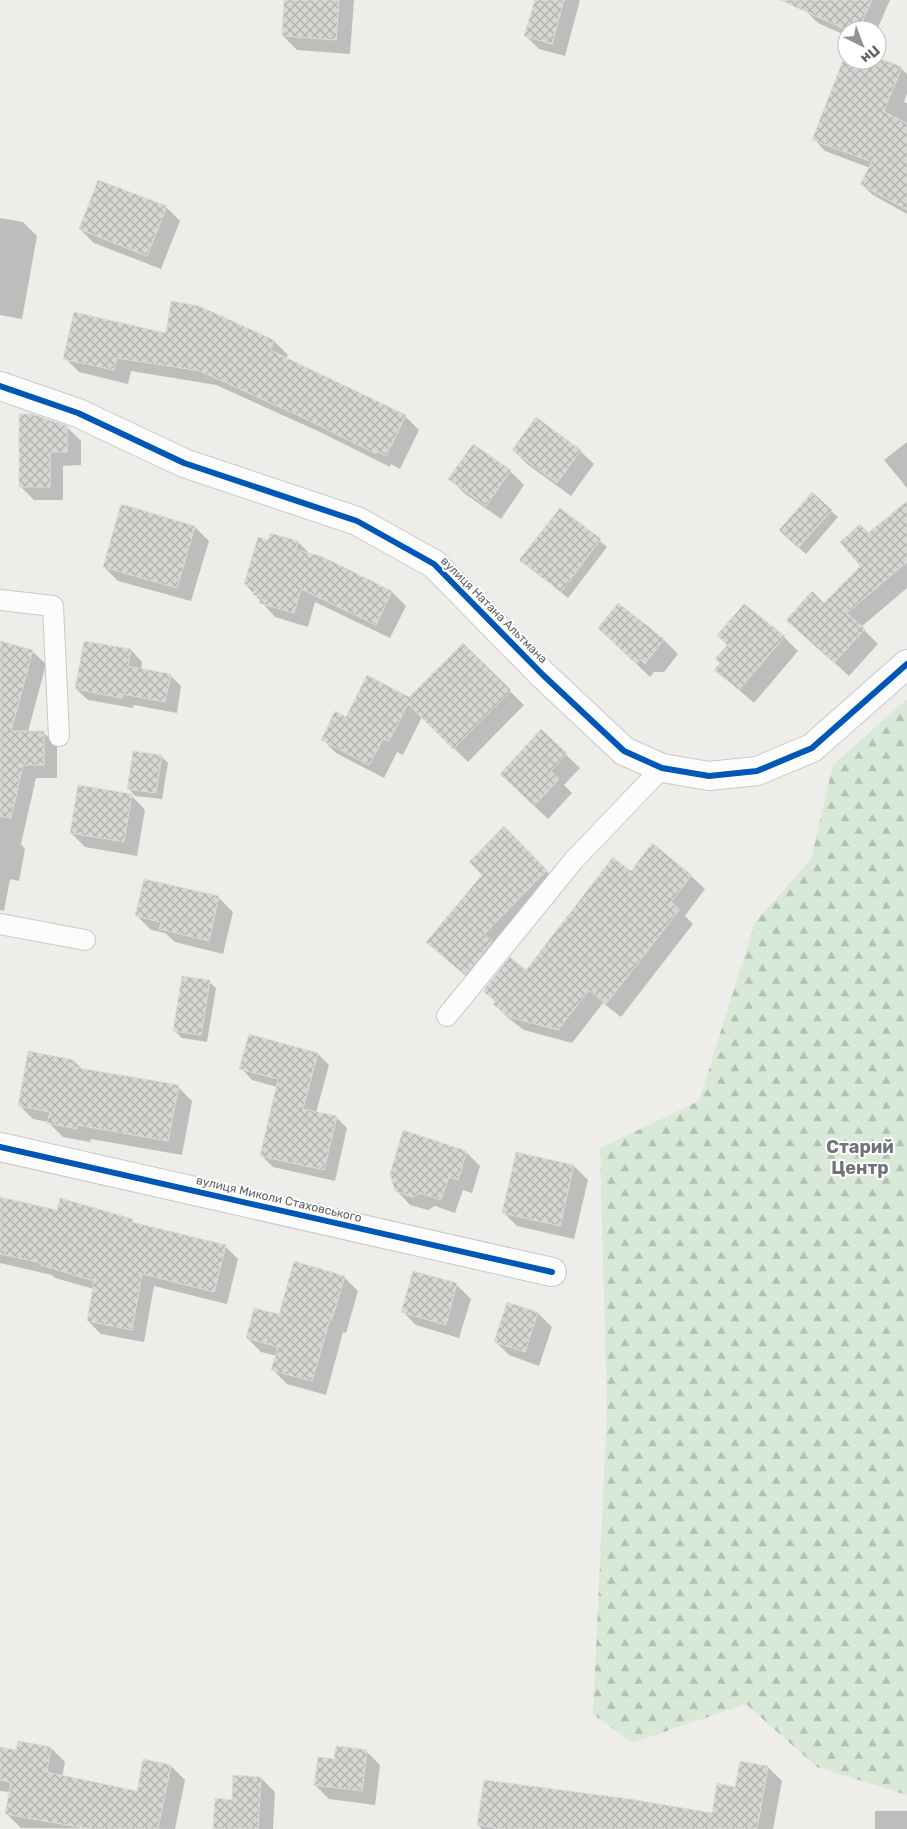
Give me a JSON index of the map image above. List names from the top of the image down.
{
  "streets": {
    "street": ["вулиця Натана Альтмана", "вулиця Миколи Стаховського"]
  },
  "districts": ["Старий Центр"],
  "north": "bottom right"
}
